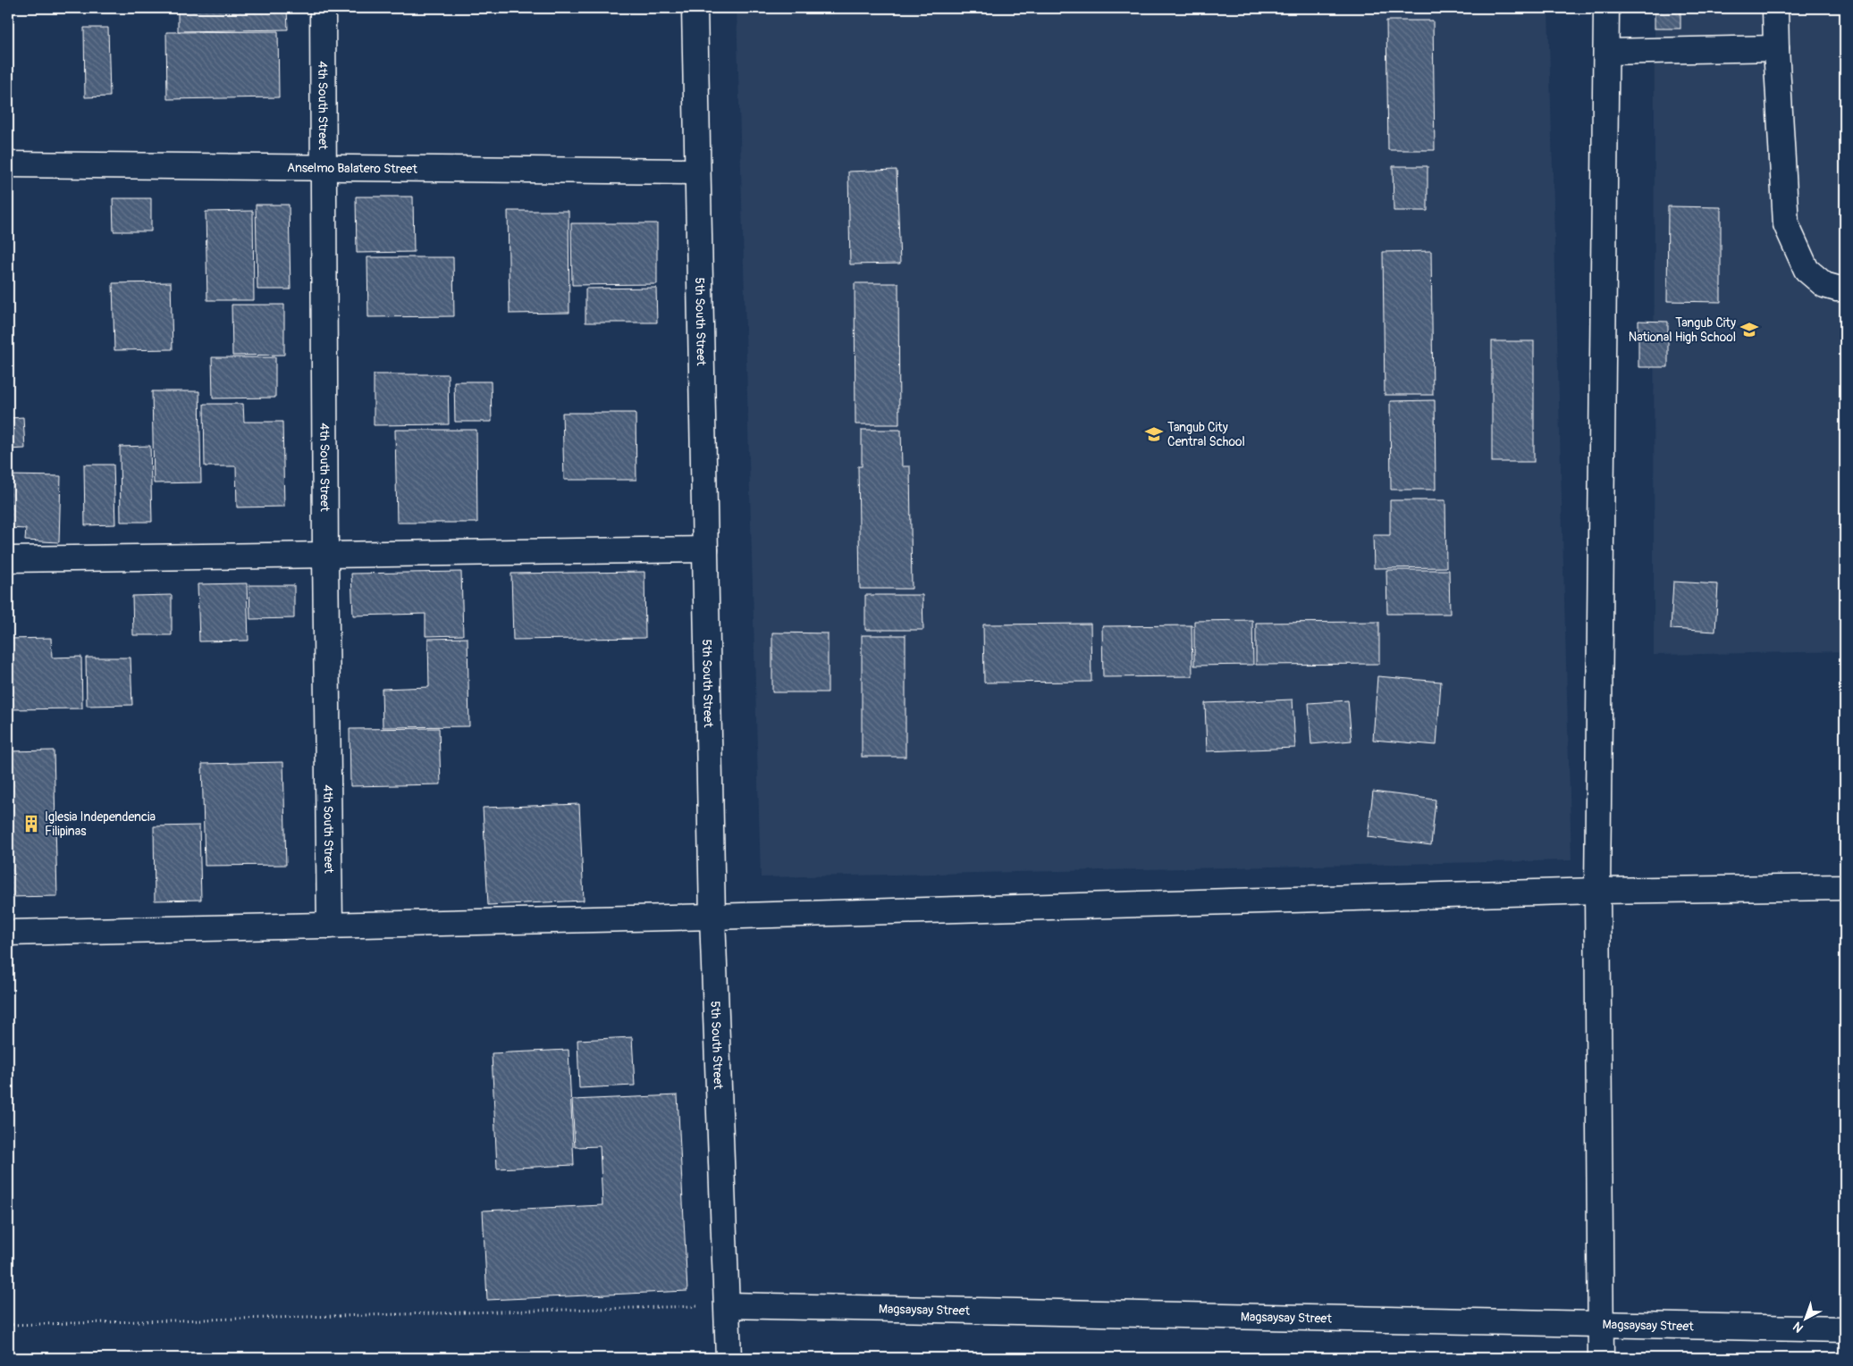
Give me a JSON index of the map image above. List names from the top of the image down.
{
  "streets": {
    "street": [
      "4th South Street",
      "Anselmo Balatero Street",
      "5th South Street",
      "Magsaysay Street"
    ]
  },
  "crossings": [
    ["4th South Street", "Anselmo Balatero Street"],
    ["Anselmo Balatero Street", "5th South Street"],
    ["5th South Street", "Magsaysay Street"]
  ],
  "places": {
    "school or university": ["Tangub City National High School", "Tangub City Central School"],
    "building": ["Iglesia Independencia Filipinas"]
  },
  "north": "bottom left"
}
